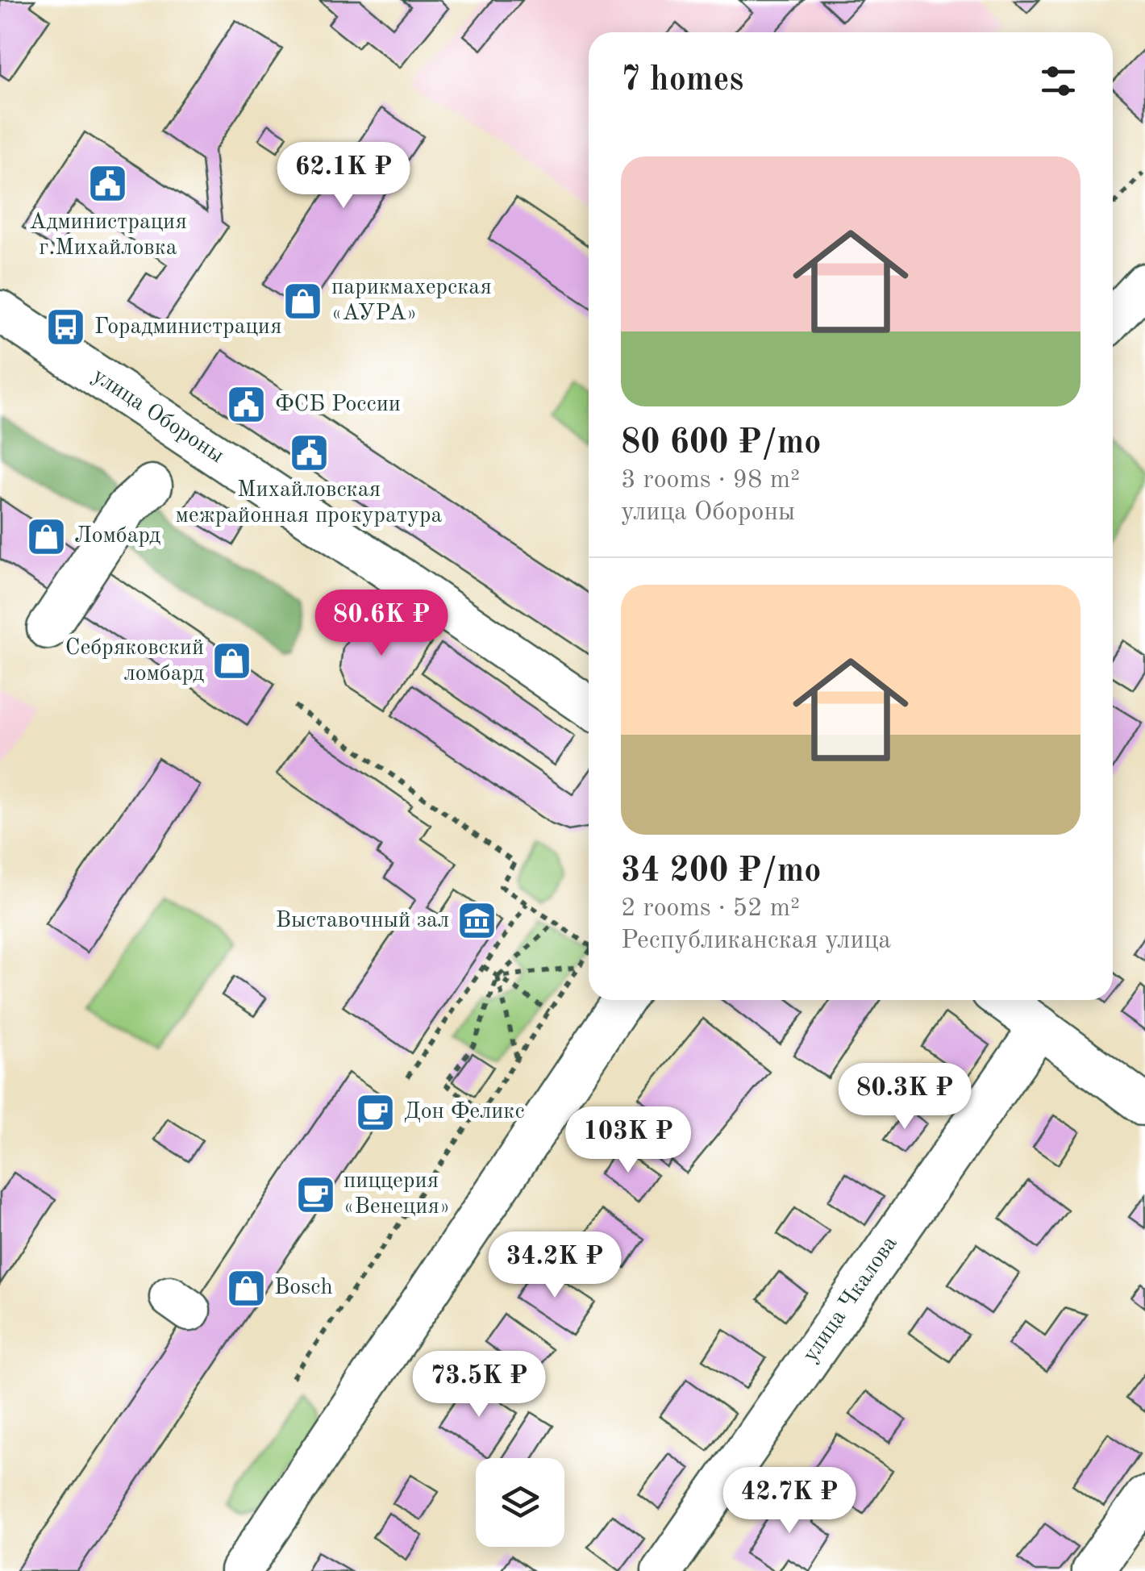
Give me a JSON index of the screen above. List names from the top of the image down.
{
  "streets": {
    "street": ["улица Обороны", "улица Чкалова"]
  },
  "places": {
    "public building": ["Администрация г.Михайловка", "ФСБ России", "Михайловская межрайонная прокуратура"],
    "shop": [
      "парикмахерская «АУРА»",
      "Ломбард",
      "Себряковский ломбард",
      "Bosch"
    ],
    "bus stop": ["Горадминистрация"],
    "museum": ["Выставочный зал"],
    "cafe": ["Дон Феликс", "пиццерия «Венеция»"]
  },
  "page": {
    "heading": "7 homes",
    "list": [
      {
        "name": "80 600 ₽/mo",
        "note": "3 rooms · 98 m² · улица Обороны"
      },
      {
        "name": "34 200 ₽/mo",
        "note": "2 rooms · 52 m² · Республиканская улица"
      }
    ],
    "price": [
      "62.1K ₽",
      "80.6K ₽",
      "80.3K ₽",
      "103K ₽",
      "34.2K ₽",
      "73.5K ₽",
      "42.7K ₽"
    ]
  }
}
